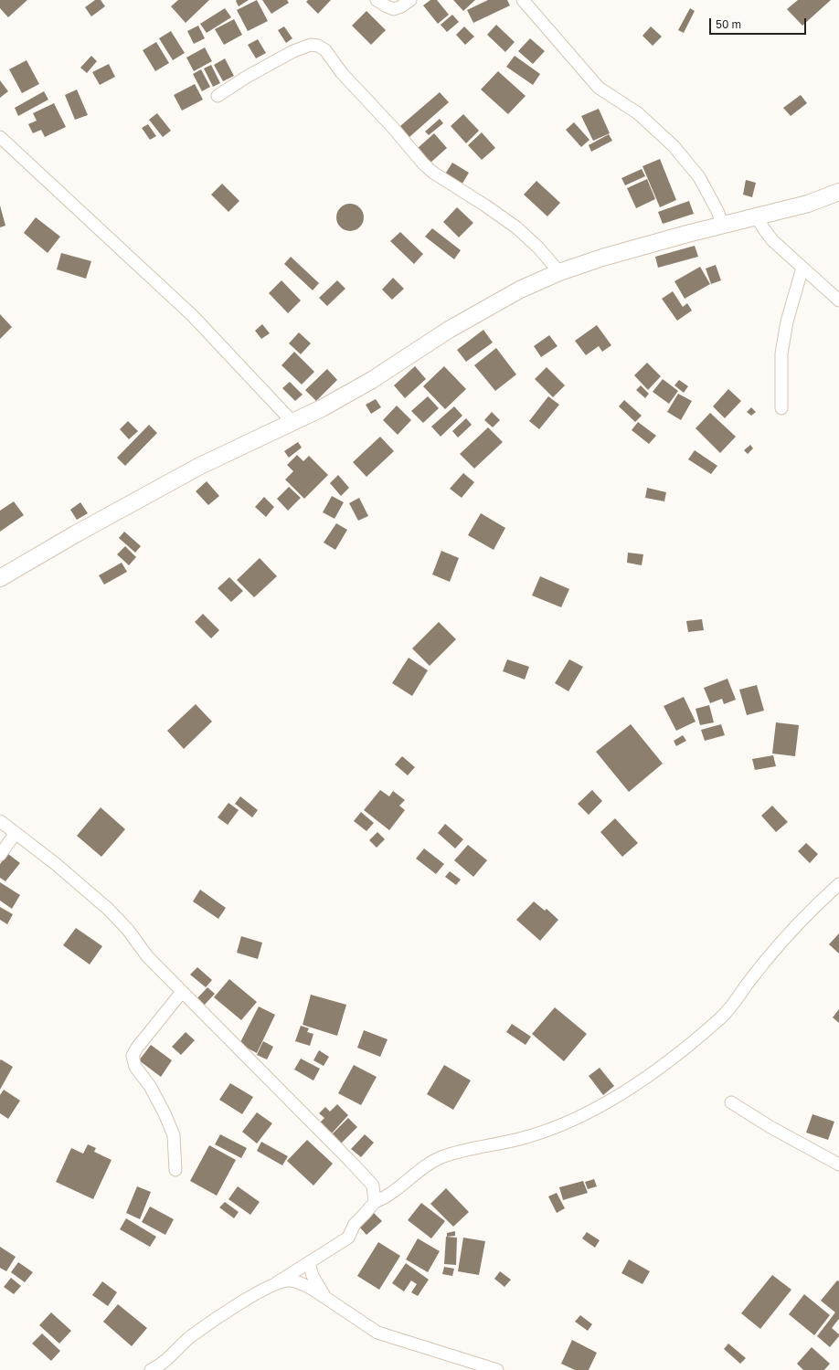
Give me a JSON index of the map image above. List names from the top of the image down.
{
  "scale_bar": "50 m"
}
